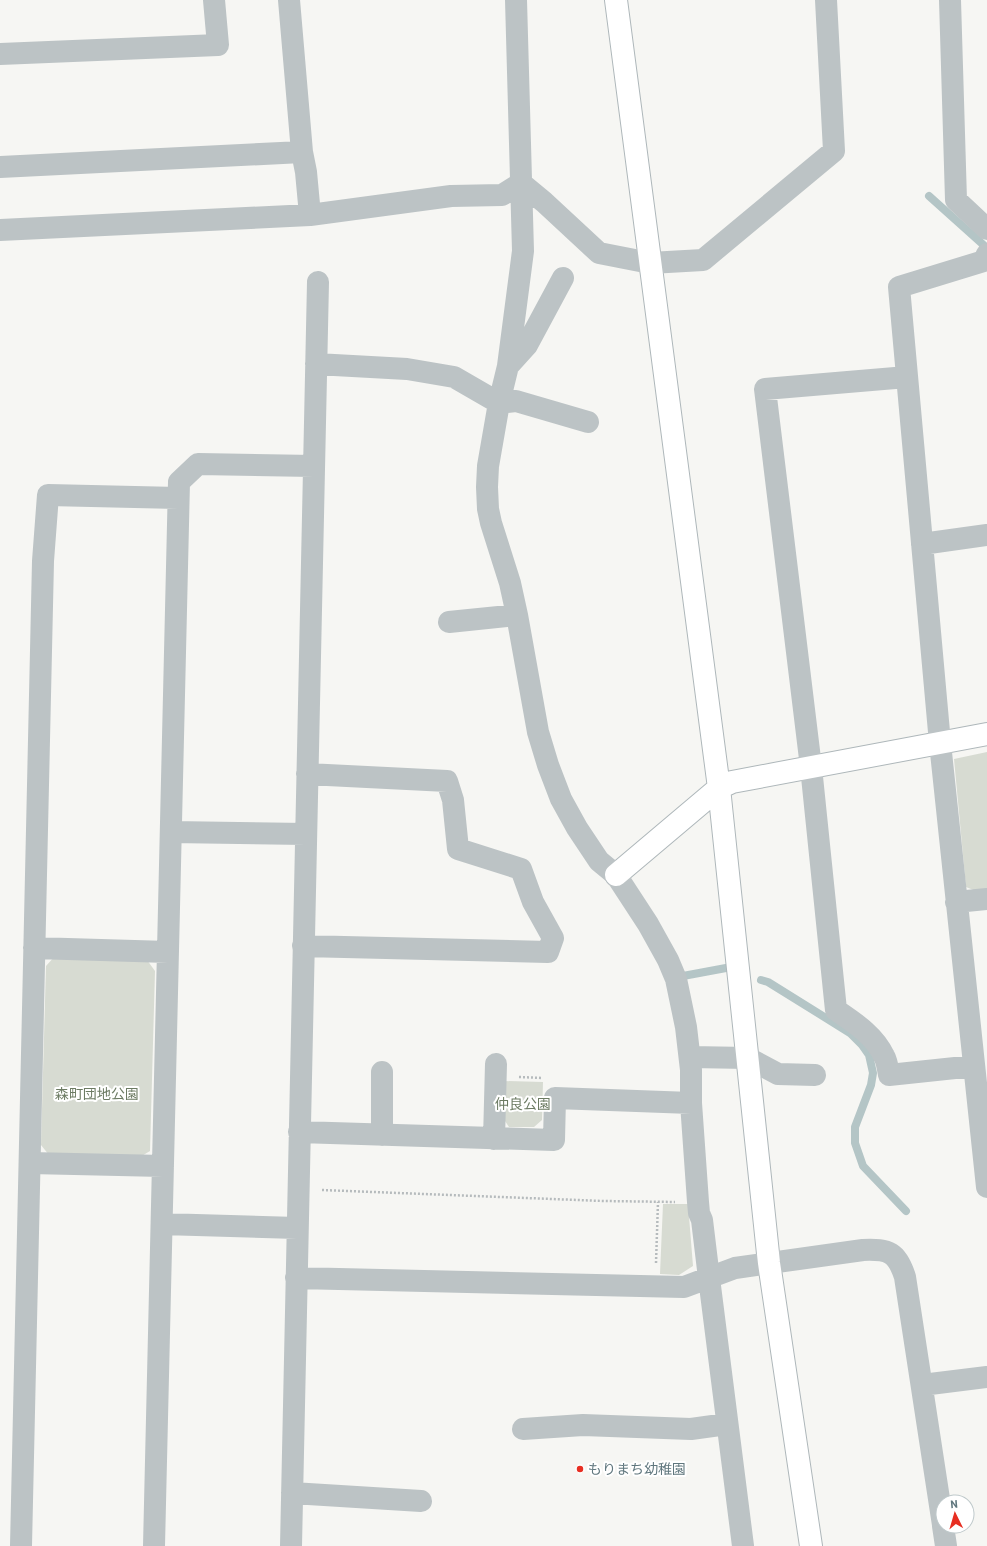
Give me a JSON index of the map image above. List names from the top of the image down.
{
  "parks": ["森町団地公園", "仲良公園"],
  "places": ["もりまち幼稚園"],
  "north": "top"
}
